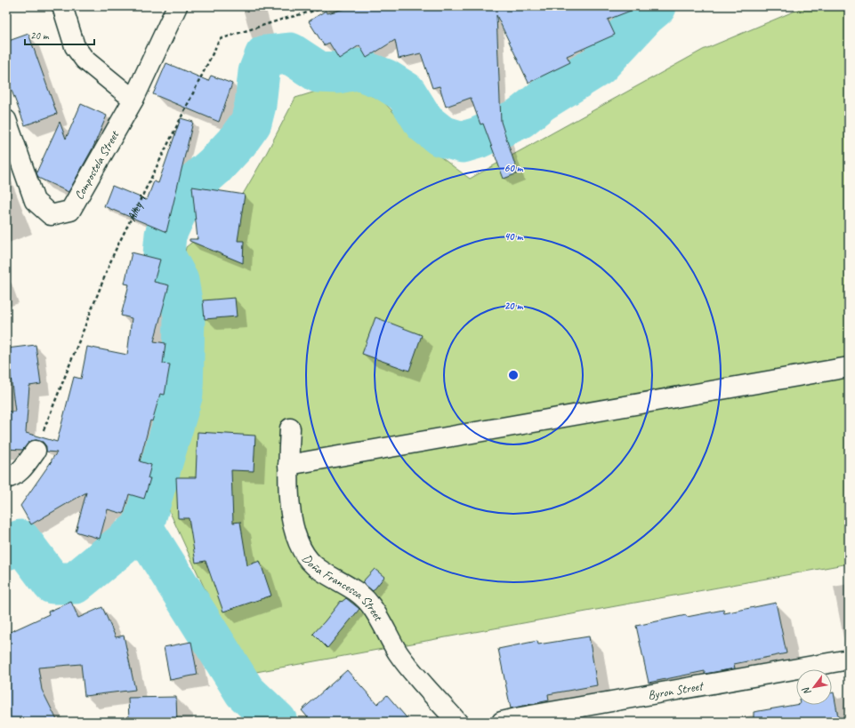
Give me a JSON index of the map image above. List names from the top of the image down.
{
  "streets": {
    "street": ["Compostela Street", "Doña Francesca Street", "Byron Street"],
    "path": ["Alley 1"]
  },
  "scale_bar": "20 m",
  "north": "bottom left",
  "rings": ["60 m", "40 m", "20 m"]
}
